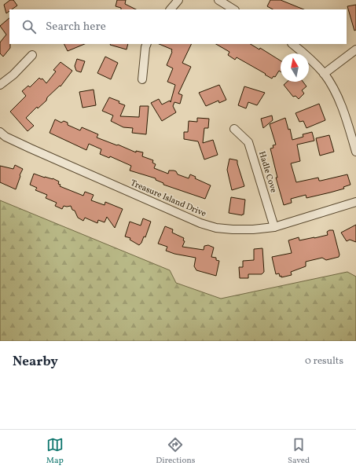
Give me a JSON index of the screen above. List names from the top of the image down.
{
  "streets": {
    "street": ["Hadle Cove", "Treasure Island Drive"]
  },
  "crossings": [
    ["Hadle Cove", "Treasure Island Drive"]
  ],
  "north": "top",
  "page": {
    "search": "Search here",
    "heading": ["Nearby", "0 results"],
    "nav": ["Map", "Directions", "Saved"]
  }
}
